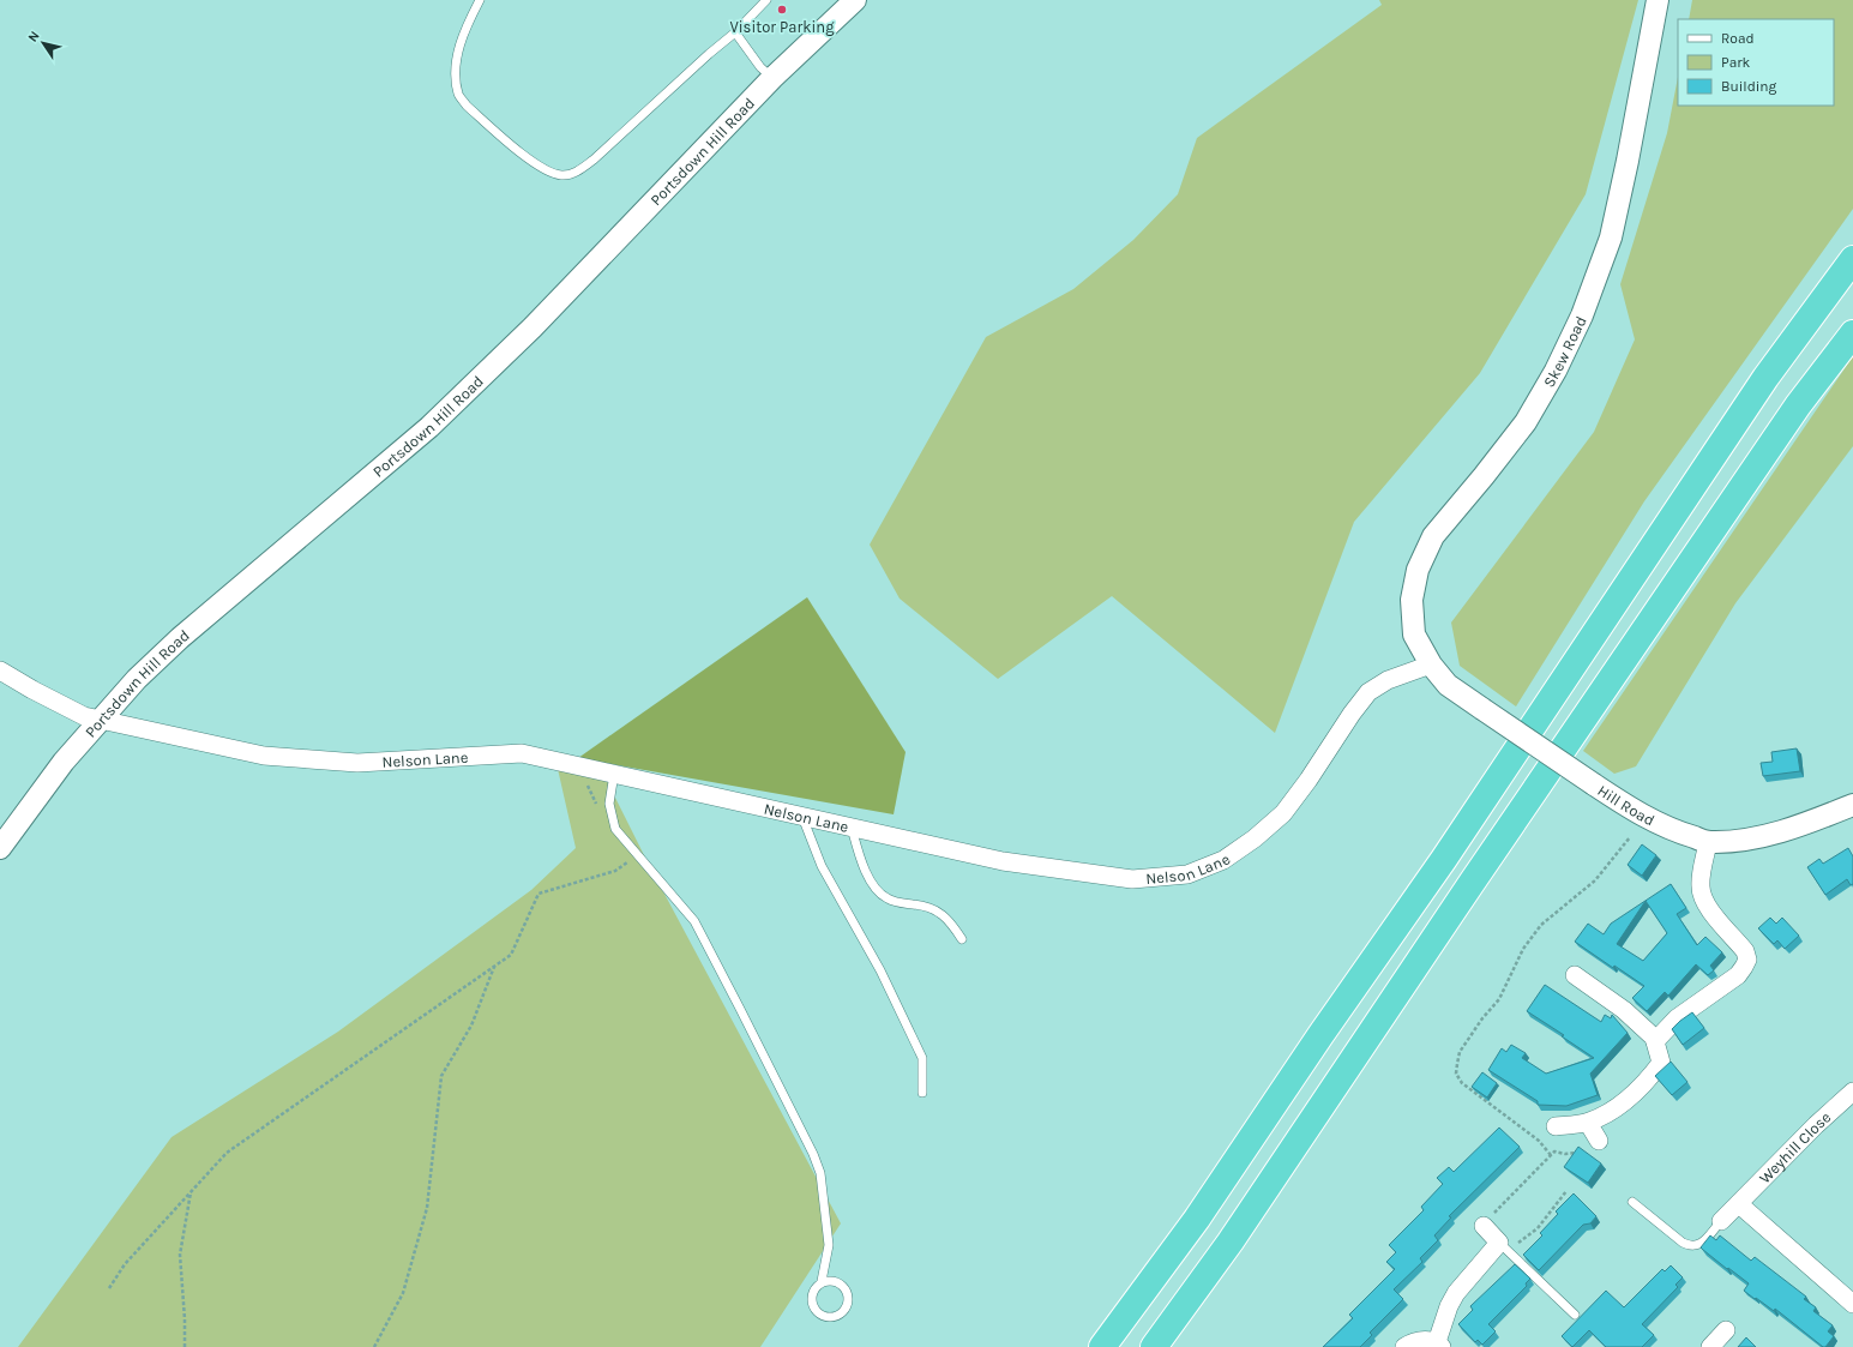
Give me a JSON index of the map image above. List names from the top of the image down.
{
  "streets": {
    "street": [
      "Portsdown Hill Road",
      "Skew Road",
      "Nelson Lane",
      "Hill Road",
      "Weyhill Close"
    ]
  },
  "crossings": [
    ["Portsdown Hill Road", "Nelson Lane"],
    ["Skew Road", "Nelson Lane"],
    ["Skew Road", "Hill Road"],
    ["Nelson Lane", "Hill Road"]
  ],
  "places": ["Visitor Parking"],
  "legend": ["Road", "Park", "Building"],
  "north": "top left"
}
